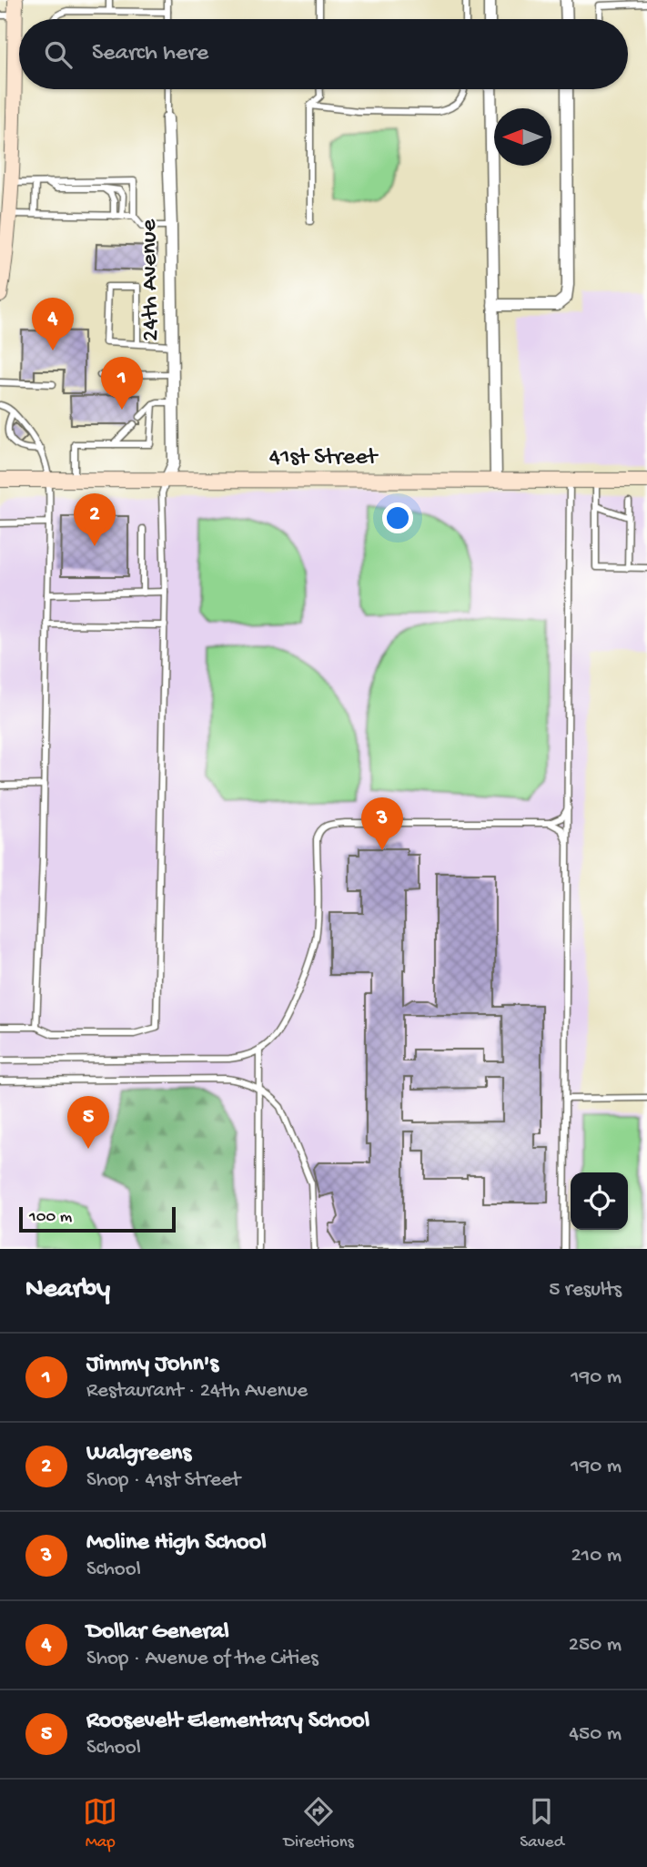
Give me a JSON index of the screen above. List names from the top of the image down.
{
  "streets": {
    "street": ["24th Avenue", "41st Street"]
  },
  "crossings": [
    ["24th Avenue", "41st Street"]
  ],
  "scale_bar": "100 m",
  "north": "left",
  "page": {
    "search": "Search here",
    "pins": [
      "4",
      "1",
      "2",
      "3",
      "5"
    ],
    "scale": "100 m",
    "heading": ["Nearby", "5 results"],
    "list": [
      {
        "mark": "1",
        "name": "Jimmy John's",
        "note": "Restaurant · 24th Avenue",
        "value": "190 m"
      },
      {
        "mark": "2",
        "name": "Walgreens",
        "note": "Shop · 41st Street",
        "value": "190 m"
      },
      {
        "mark": "3",
        "name": "Moline High School",
        "note": "School",
        "value": "210 m"
      },
      {
        "mark": "4",
        "name": "Dollar General",
        "note": "Shop · Avenue of the Cities",
        "value": "250 m"
      },
      {
        "mark": "5",
        "name": "Roosevelt Elementary School",
        "note": "School",
        "value": "450 m"
      }
    ],
    "nav": ["Map", "Directions", "Saved"]
  }
}
